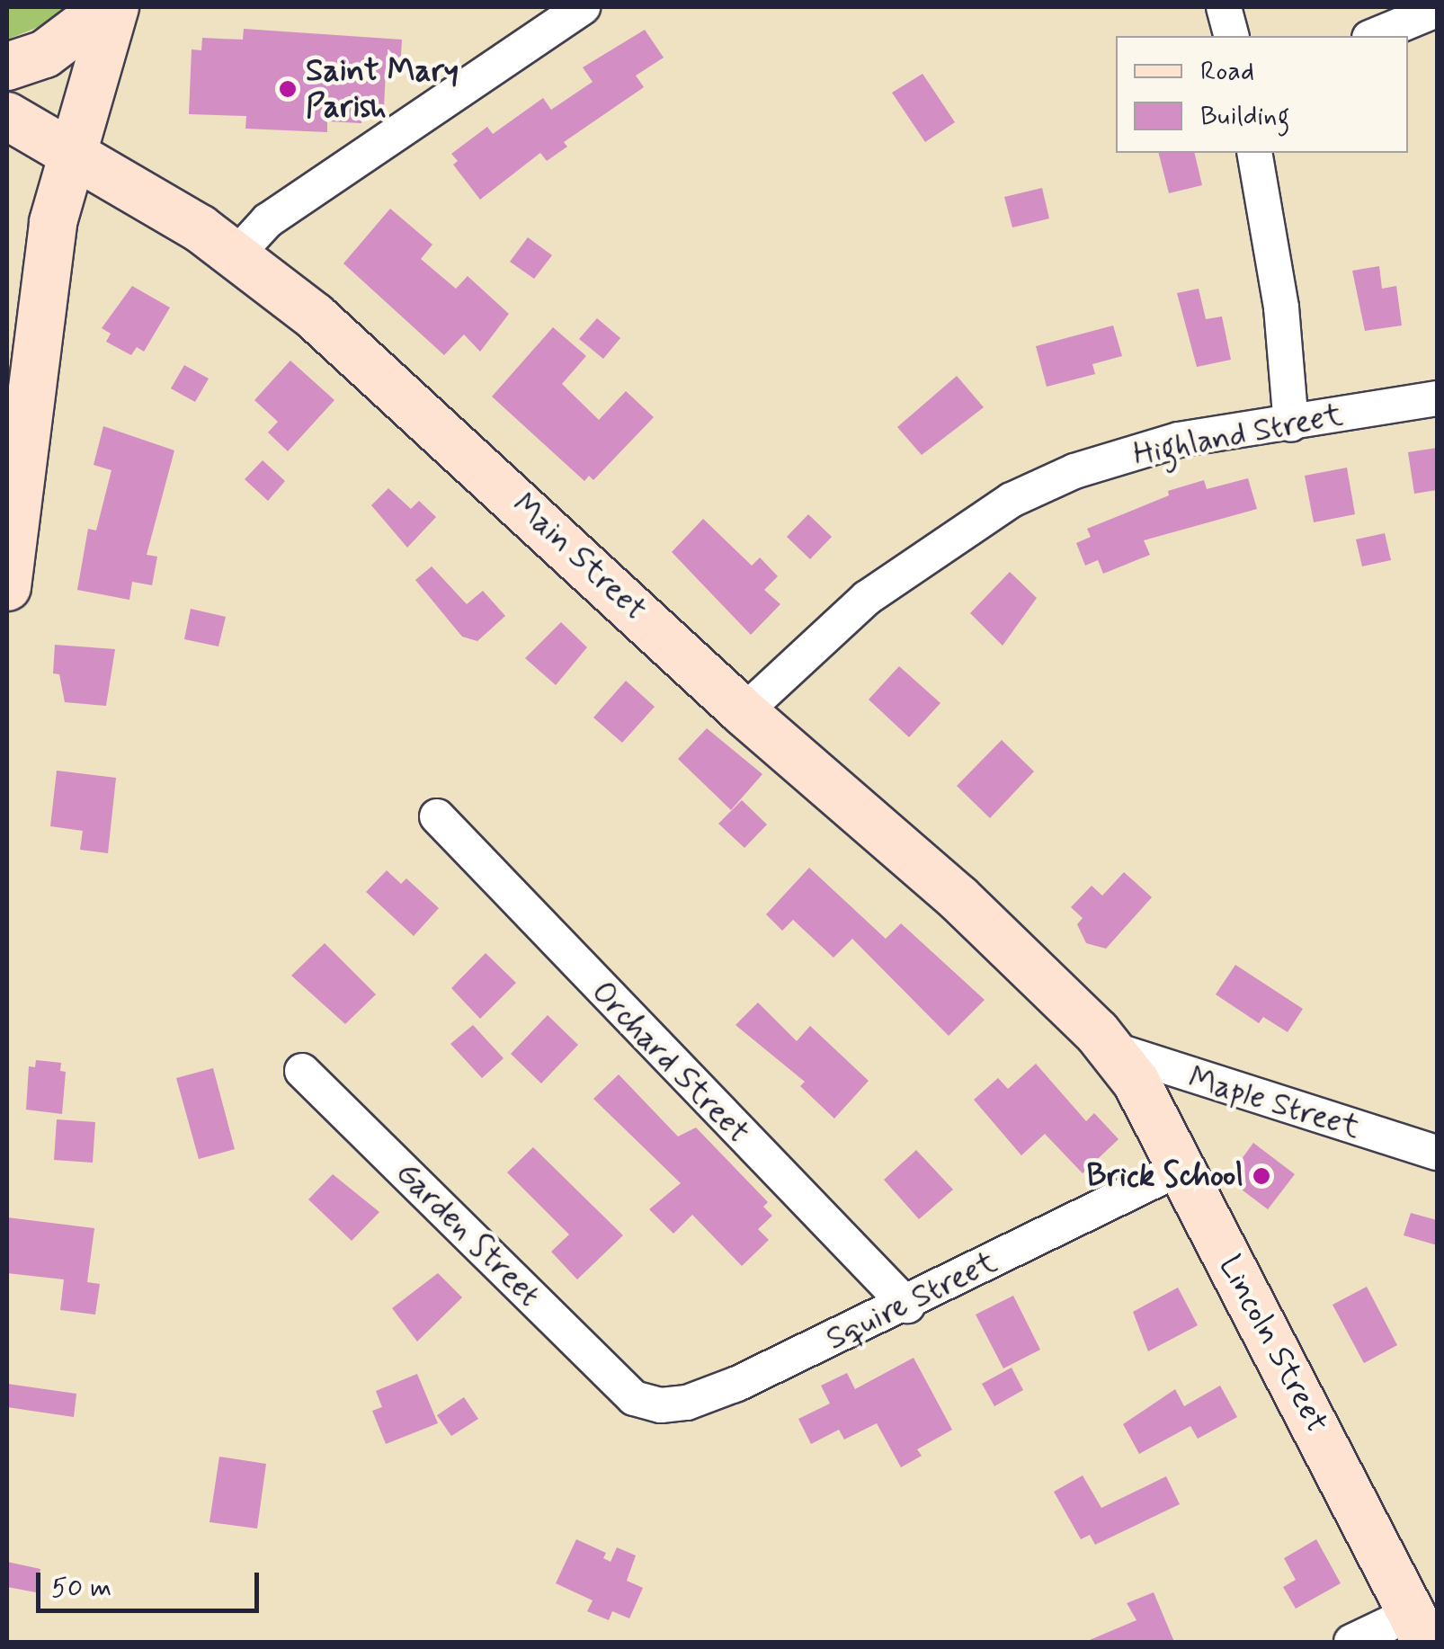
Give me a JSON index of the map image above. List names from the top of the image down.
{
  "streets": {
    "main road": ["Main Street", "Lincoln Street"],
    "street": [
      "Highland Street",
      "Orchard Street",
      "Maple Street",
      "Garden Street",
      "Squire Street"
    ]
  },
  "crossings": [
    ["Highland Street", "Main Street"],
    ["Main Street", "Maple Street"],
    ["Main Street", "Lincoln Street"],
    ["Orchard Street", "Squire Street"],
    ["Maple Street", "Lincoln Street"],
    ["Garden Street", "Squire Street"],
    ["Squire Street", "Lincoln Street"]
  ],
  "places": ["Saint Mary Parish", "Brick School"],
  "legend": ["Road", "Building"],
  "scale_bar": "50 m"
}
